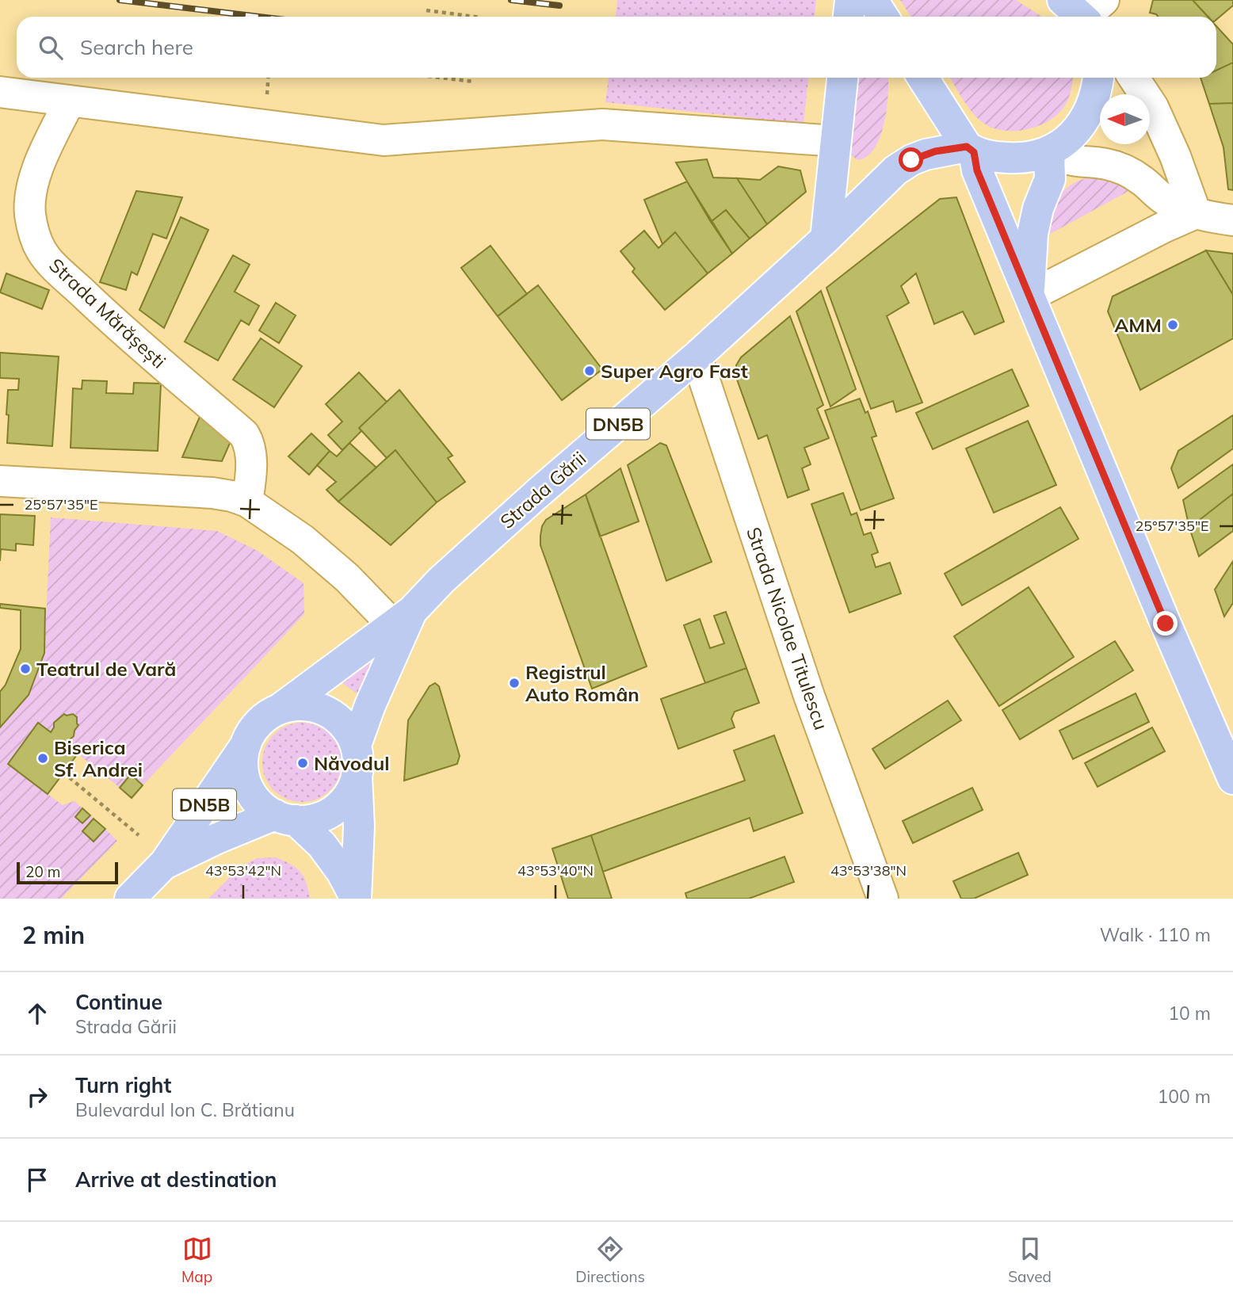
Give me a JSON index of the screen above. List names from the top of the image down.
{
  "streets": {
    "main road": ["DN5B", "Strada Gării"],
    "street": ["Strada Mărășești", "Strada Nicolae Titulescu"]
  },
  "crossings": [
    ["DN5B", "Strada Gării"],
    ["Strada Gării", "Strada Nicolae Titulescu"]
  ],
  "places": [
    "AMM",
    "Super Agro Fast",
    "Teatrul de Vară",
    "Registrul Auto Român",
    "Biserica Sf. Andrei",
    "Năvodul"
  ],
  "scale_bar": "20 m",
  "north": "left",
  "page": {
    "search": "Search here",
    "scale": "20 m",
    "heading": ["2 min", "Walk · 110 m"],
    "list": [
      ["Continue", "Strada Gării", "10 m"],
      ["Turn right", "Bulevardul Ion C. Brătianu", "100 m"],
      "Arrive at destination"
    ],
    "nav": ["Map", "Directions", "Saved"]
  },
  "coordinates": [
    "25°57'35\"E",
    "43°53'42\"N",
    "43°53'40\"N",
    "43°53'38\"N"
  ]
}
